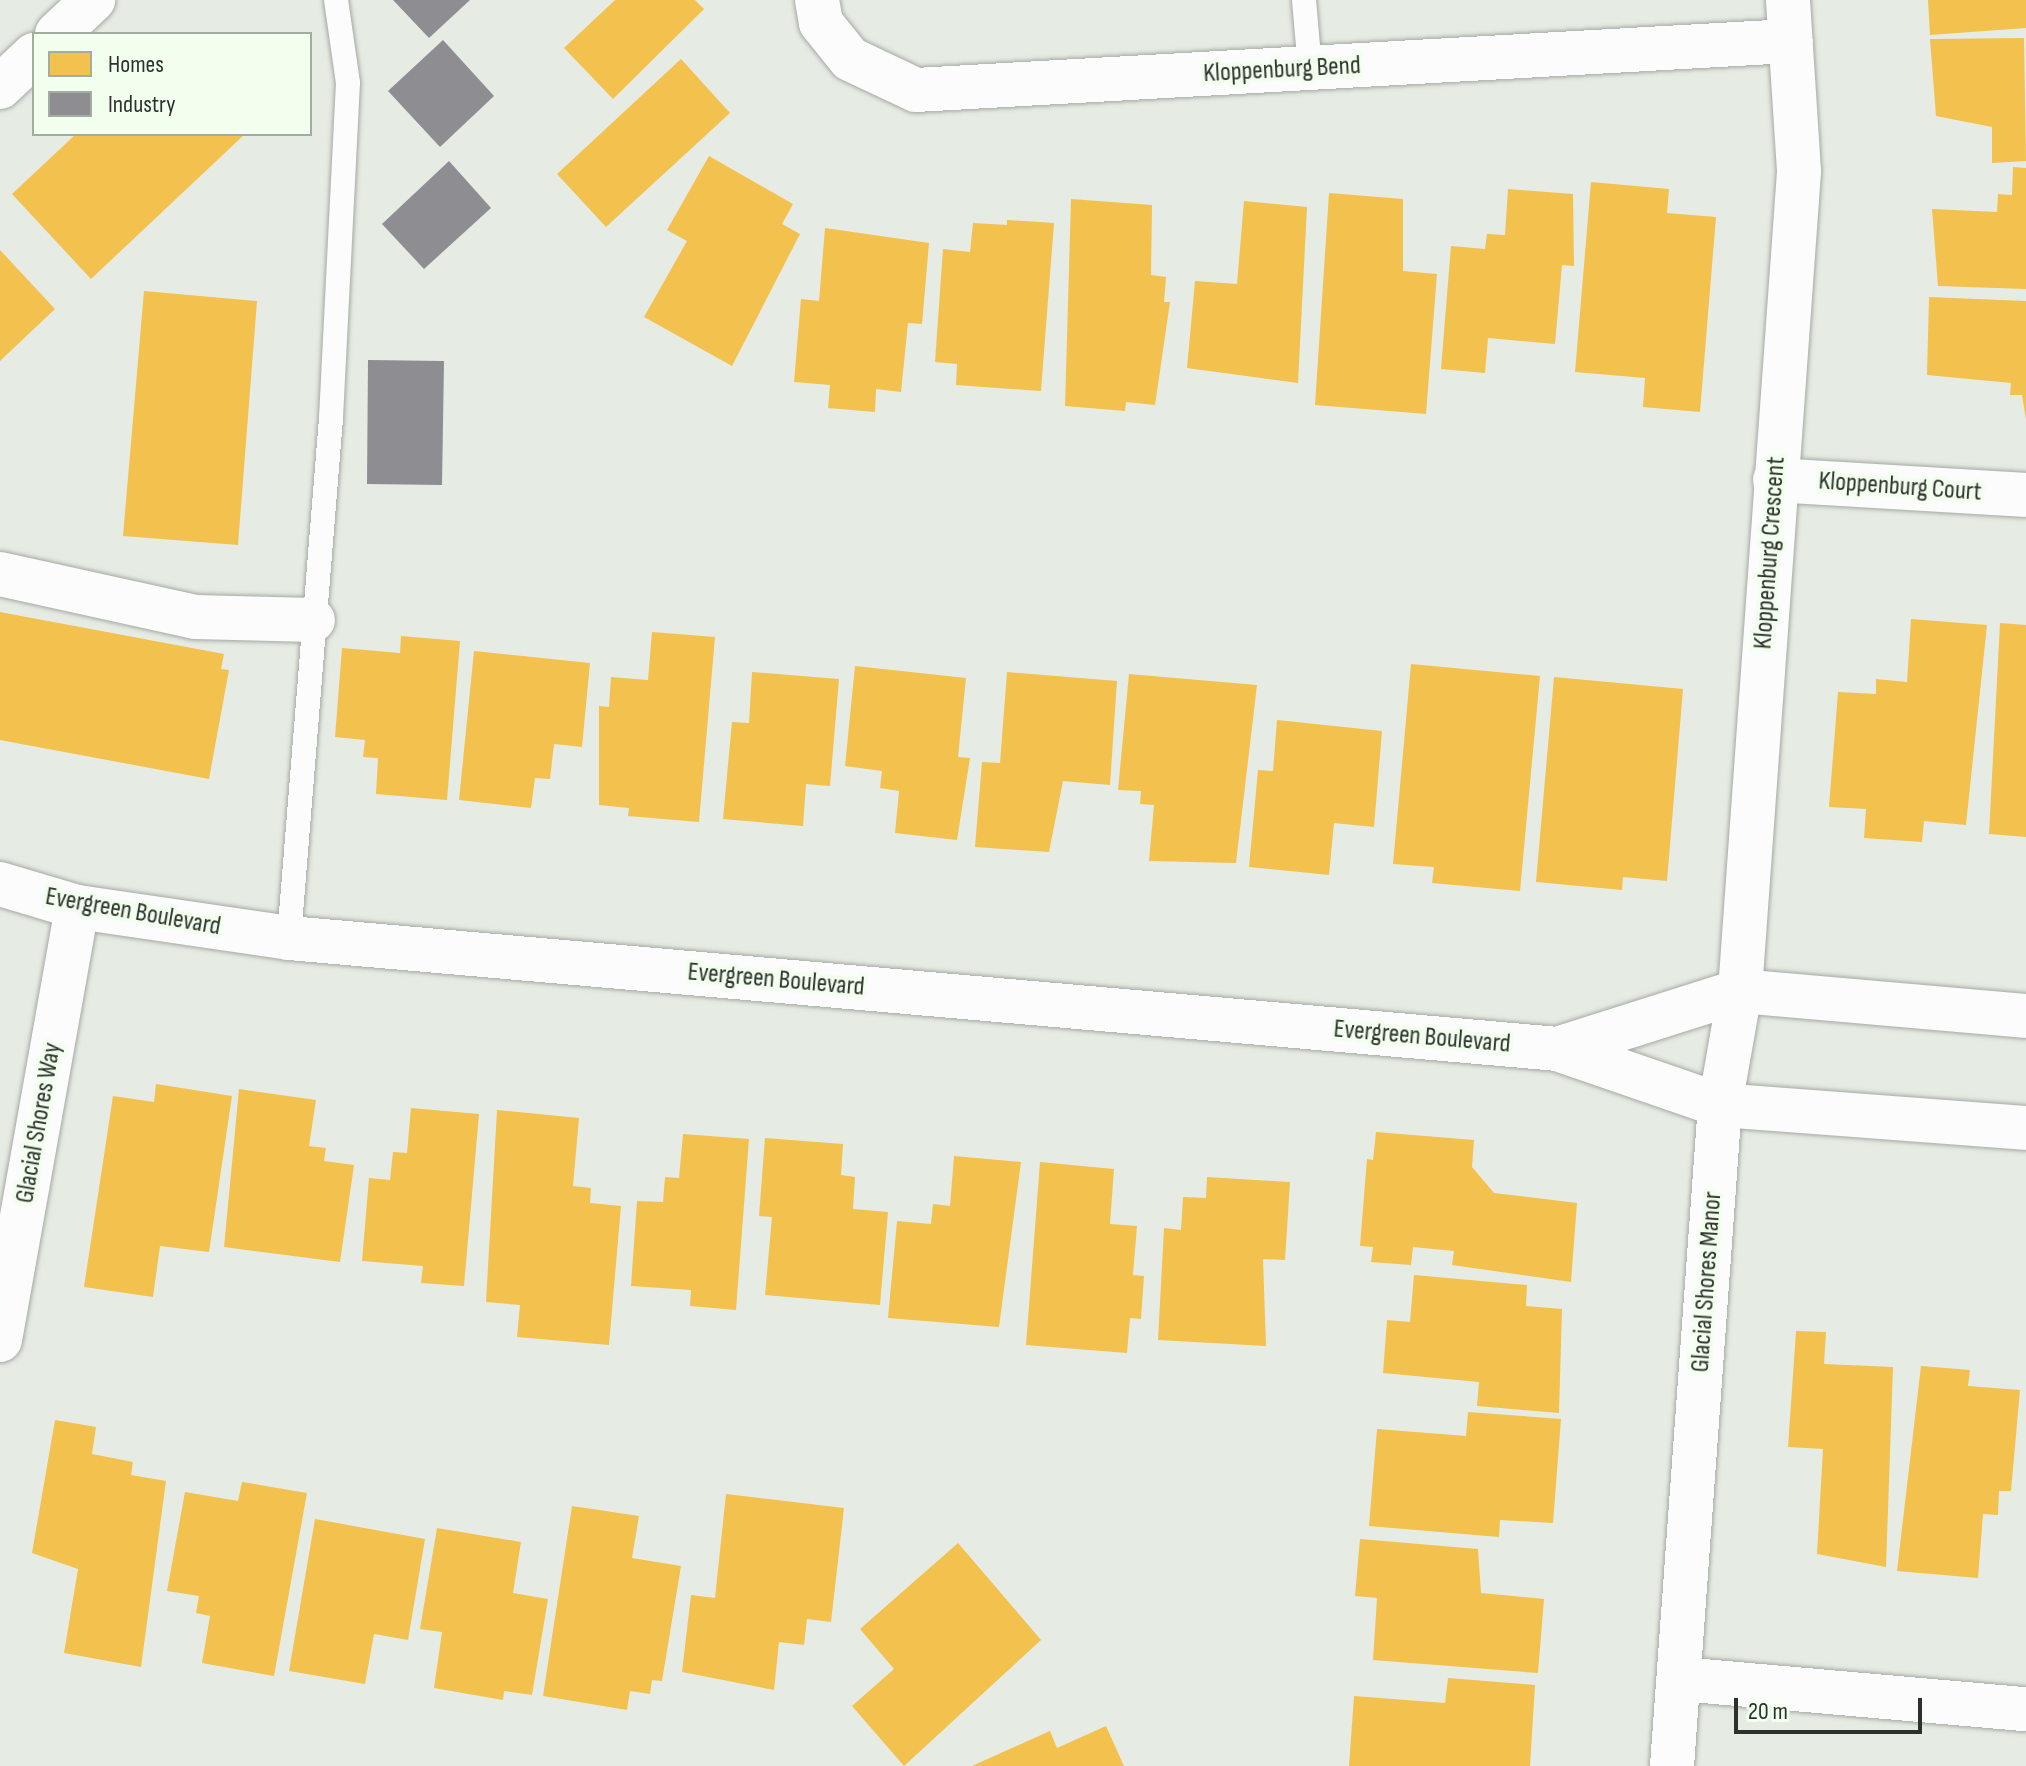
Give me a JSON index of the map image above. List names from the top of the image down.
{
  "streets": {
    "street": [
      "Kloppenburg Bend",
      "Kloppenburg Court",
      "Kloppenburg Crescent",
      "Evergreen Boulevard",
      "Glacial Shores Way",
      "Glacial Shores Manor"
    ]
  },
  "crossings": [
    ["Kloppenburg Bend", "Kloppenburg Crescent"],
    ["Kloppenburg Court", "Kloppenburg Crescent"],
    ["Kloppenburg Crescent", "Evergreen Boulevard"],
    ["Kloppenburg Crescent", "Glacial Shores Manor"],
    ["Evergreen Boulevard", "Glacial Shores Way"],
    ["Evergreen Boulevard", "Glacial Shores Manor"]
  ],
  "legend": ["Homes", "Industry"],
  "scale_bar": "20 m"
}
